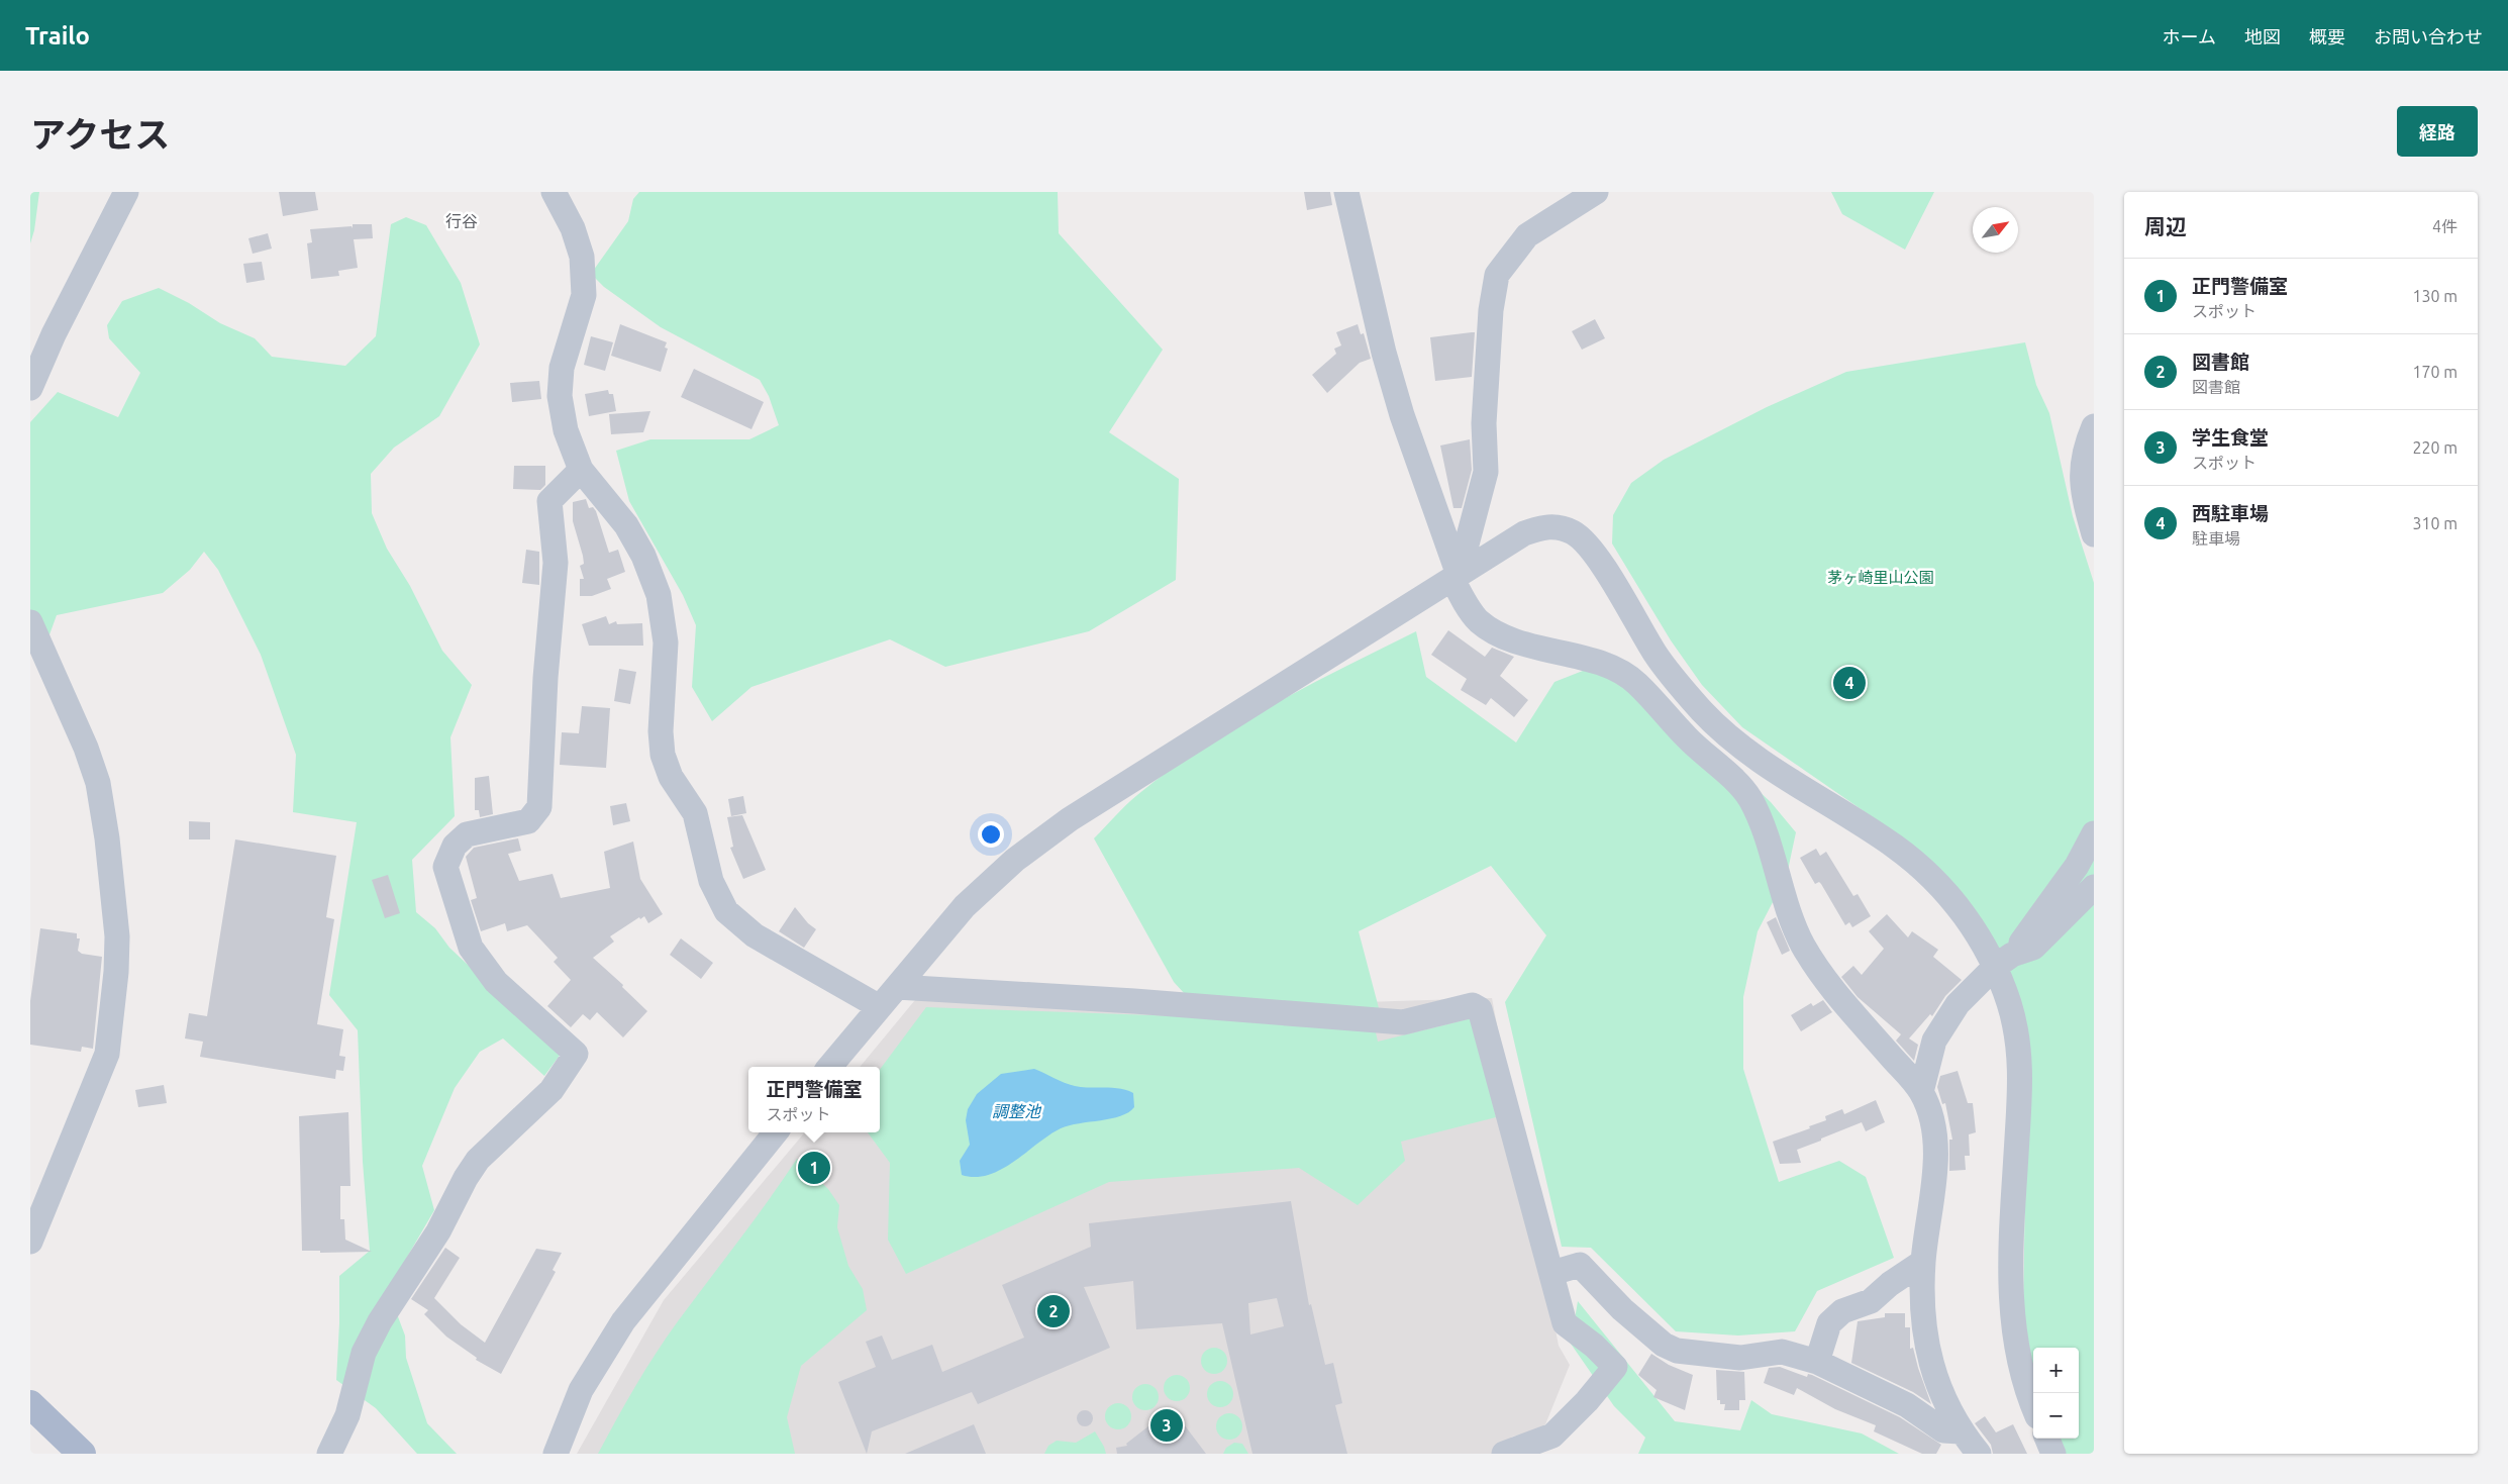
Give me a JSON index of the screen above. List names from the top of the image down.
{
  "districts": ["行谷"],
  "water": ["調整池"],
  "parks": ["茅ヶ崎里山公園"],
  "north": "top right",
  "page": {
    "header": "Trailo",
    "nav": [
      "ホーム",
      "地図",
      "概要",
      "お問い合わせ"
    ],
    "title": "アクセス",
    "buttons": "経路",
    "heading": ["周辺", "4件"],
    "list": [
      {
        "mark": "1",
        "name": "正門警備室",
        "note": "スポット",
        "value": "130 m"
      },
      {
        "mark": "2",
        "name": "図書館",
        "note": "図書館",
        "value": "170 m"
      },
      {
        "mark": "3",
        "name": "学生食堂",
        "note": "スポット",
        "value": "220 m"
      },
      {
        "mark": "4",
        "name": "西駐車場",
        "note": "駐車場",
        "value": "310 m"
      }
    ],
    "pins": [
      "4",
      "1",
      "2",
      "3"
    ],
    "popup": ["正門警備室", "スポット"],
    "map_buttons": ["+", "−"]
  }
}
